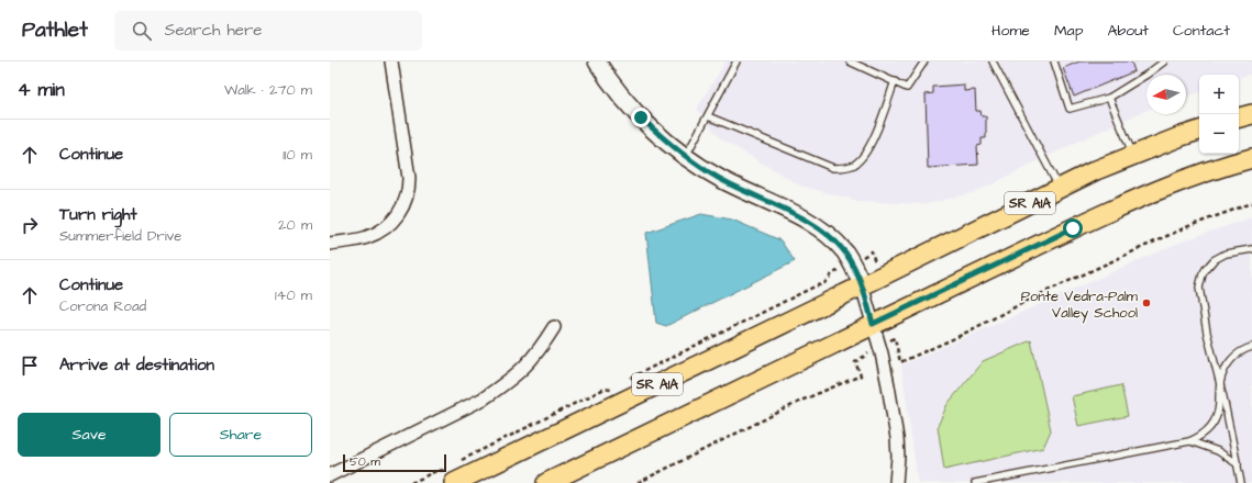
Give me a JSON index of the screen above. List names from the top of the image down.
{
  "streets": {
    "main road": ["SR A1A"]
  },
  "places": ["Ponte Vedra-Palm Valley School"],
  "scale_bar": "50 m",
  "north": "left",
  "page": {
    "header": "Pathlet",
    "search": "Search here",
    "nav": [
      "Home",
      "Map",
      "About",
      "Contact"
    ],
    "heading": ["4 min", "Walk · 270 m"],
    "map_buttons": ["+", "−"],
    "list": [
      ["Continue", "110 m"],
      ["Turn right", "Summerfield Drive", "20 m"],
      ["Continue", "Corona Road", "140 m"],
      "Arrive at destination"
    ],
    "buttons": ["Save", "Share"],
    "scale": "50 m"
  }
}
